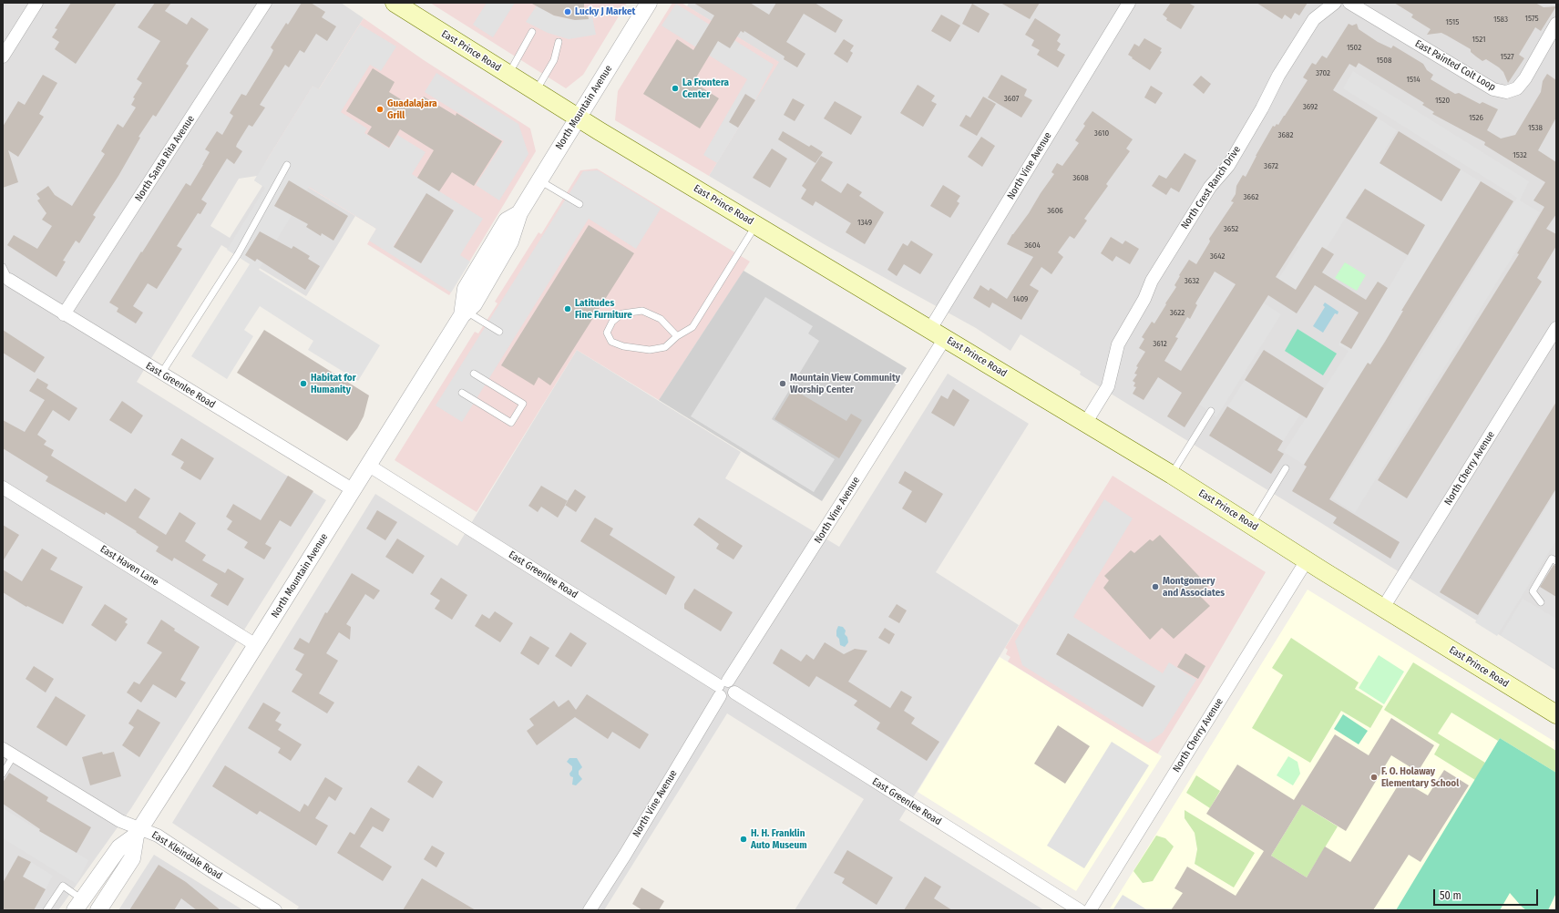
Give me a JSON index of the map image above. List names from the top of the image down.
{
  "streets": {
    "main road": ["East Prince Road"],
    "street": [
      "East Painted Colt Loop",
      "North Mountain Avenue",
      "North Santa Rita Avenue",
      "North Vine Avenue",
      "North Crest Ranch Drive",
      "East Greenlee Road",
      "North Cherry Avenue",
      "East Haven Lane",
      "East Kleindale Road"
    ]
  },
  "crossings": [
    ["East Prince Road", "North Mountain Avenue"],
    ["East Prince Road", "North Vine Avenue"],
    ["East Prince Road", "North Crest Ranch Drive"],
    ["East Prince Road", "North Cherry Avenue"],
    ["North Mountain Avenue", "East Greenlee Road"],
    ["North Mountain Avenue", "East Haven Lane"],
    ["North Mountain Avenue", "East Kleindale Road"],
    ["North Santa Rita Avenue", "East Greenlee Road"],
    ["North Vine Avenue", "East Greenlee Road"]
  ],
  "places": [
    "Lucky J Market",
    "La Frontera Center",
    "Guadalajara Grill",
    "Latitudes Fine Furniture",
    "Habitat for Humanity",
    "Mountain View Community Worship Center",
    "Montgomery and Associates",
    "F. O. Holaway Elementary School",
    "H. H. Franklin Auto Museum"
  ],
  "house_numbers": [
    "1575",
    "1583",
    "1515",
    "1521",
    "1502",
    "1527",
    "1508",
    "3702",
    "1514",
    "3607",
    "1520",
    "3692",
    "1526",
    "1538",
    "3610",
    "3682",
    "1532",
    "3672",
    "3608",
    "3662",
    "3606",
    "1349",
    "3652",
    "3604",
    "3642",
    "3632",
    "1409",
    "3622",
    "3612"
  ],
  "scale_bar": "50 m"
}
